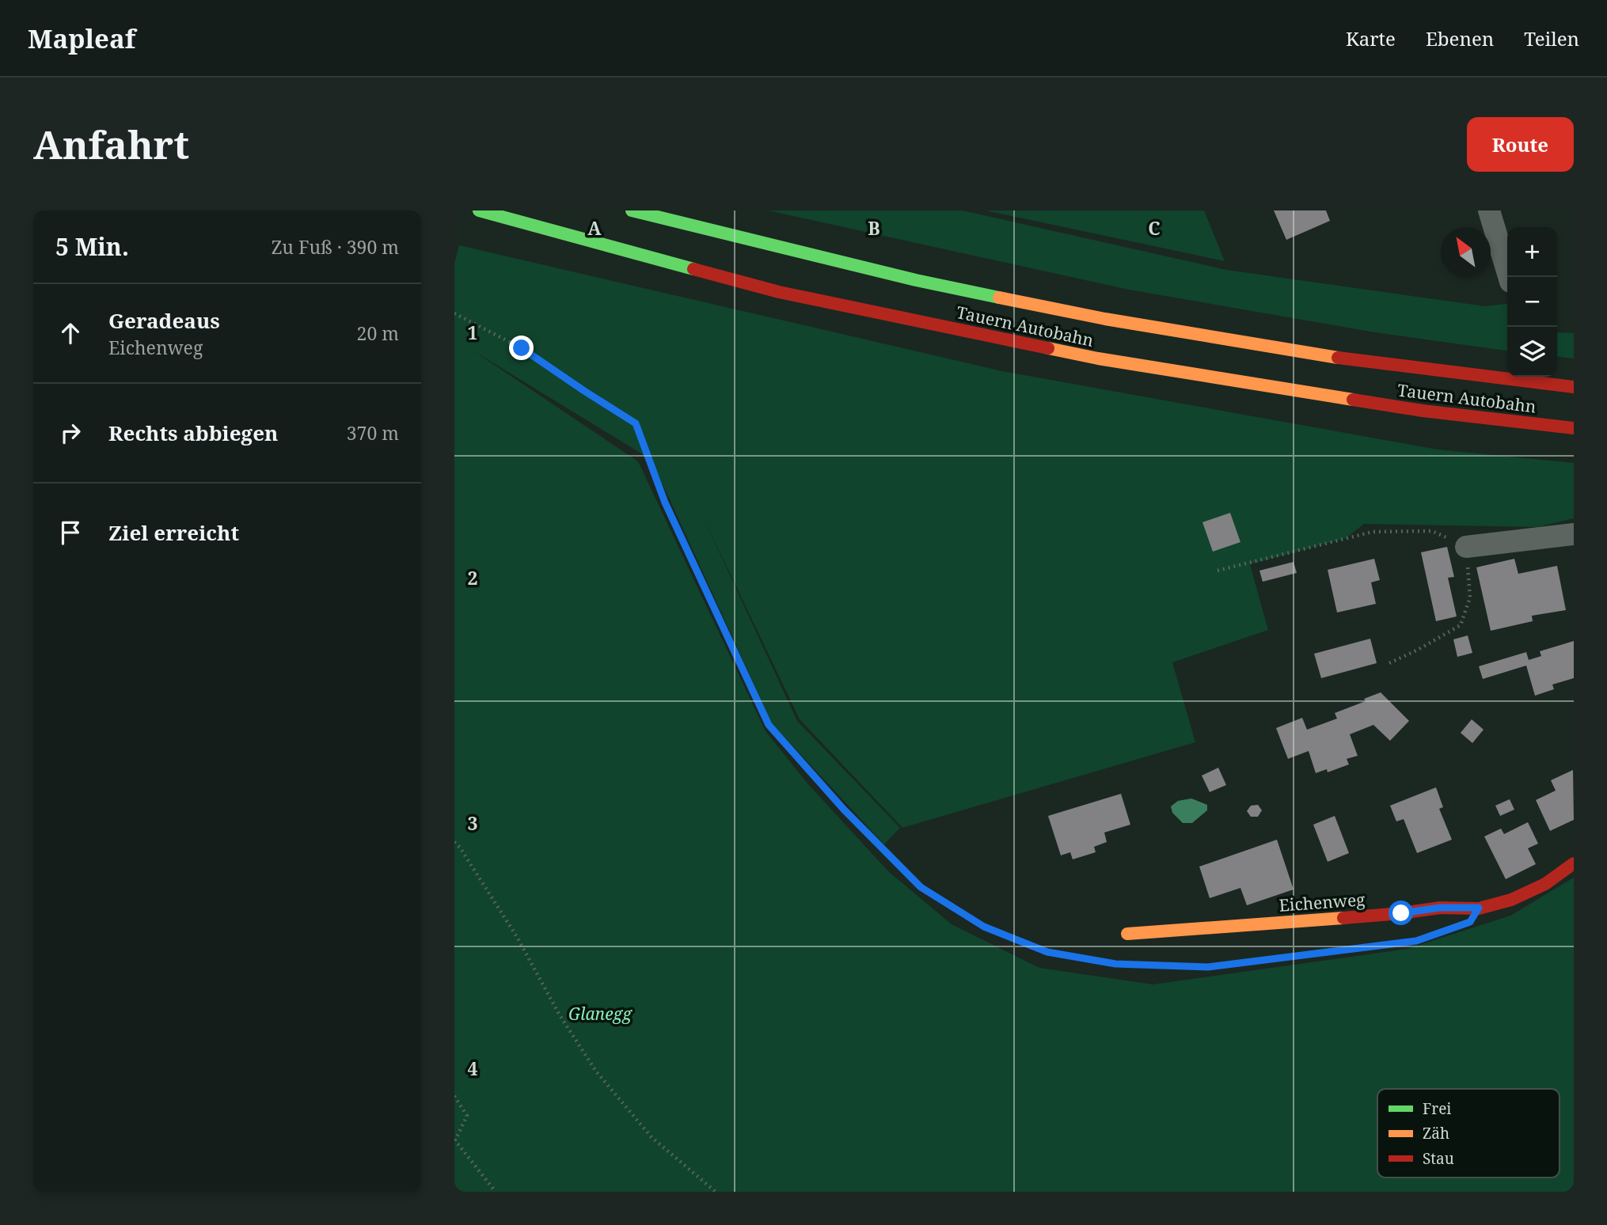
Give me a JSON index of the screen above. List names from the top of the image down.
{
  "streets": {
    "main road": ["Tauern Autobahn", "Eichenweg"]
  },
  "parks": ["Glanegg"],
  "legend": ["Frei", "Zäh", "Stau"],
  "north": "top left",
  "page": {
    "header": "Mapleaf",
    "nav": ["Karte", "Ebenen", "Teilen"],
    "buttons": "Route",
    "title": "Anfahrt",
    "heading": ["5 Min.", "Zu Fuß · 390 m"],
    "map_buttons": ["+", "−"],
    "list": [
      ["Geradeaus", "Eichenweg", "20 m"],
      ["Rechts abbiegen", "370 m"],
      "Ziel erreicht"
    ]
  },
  "grid": {
    "columns": ["A", "B", "C"],
    "rows": [
      "1",
      "2",
      "3",
      "4"
    ]
  }
}
